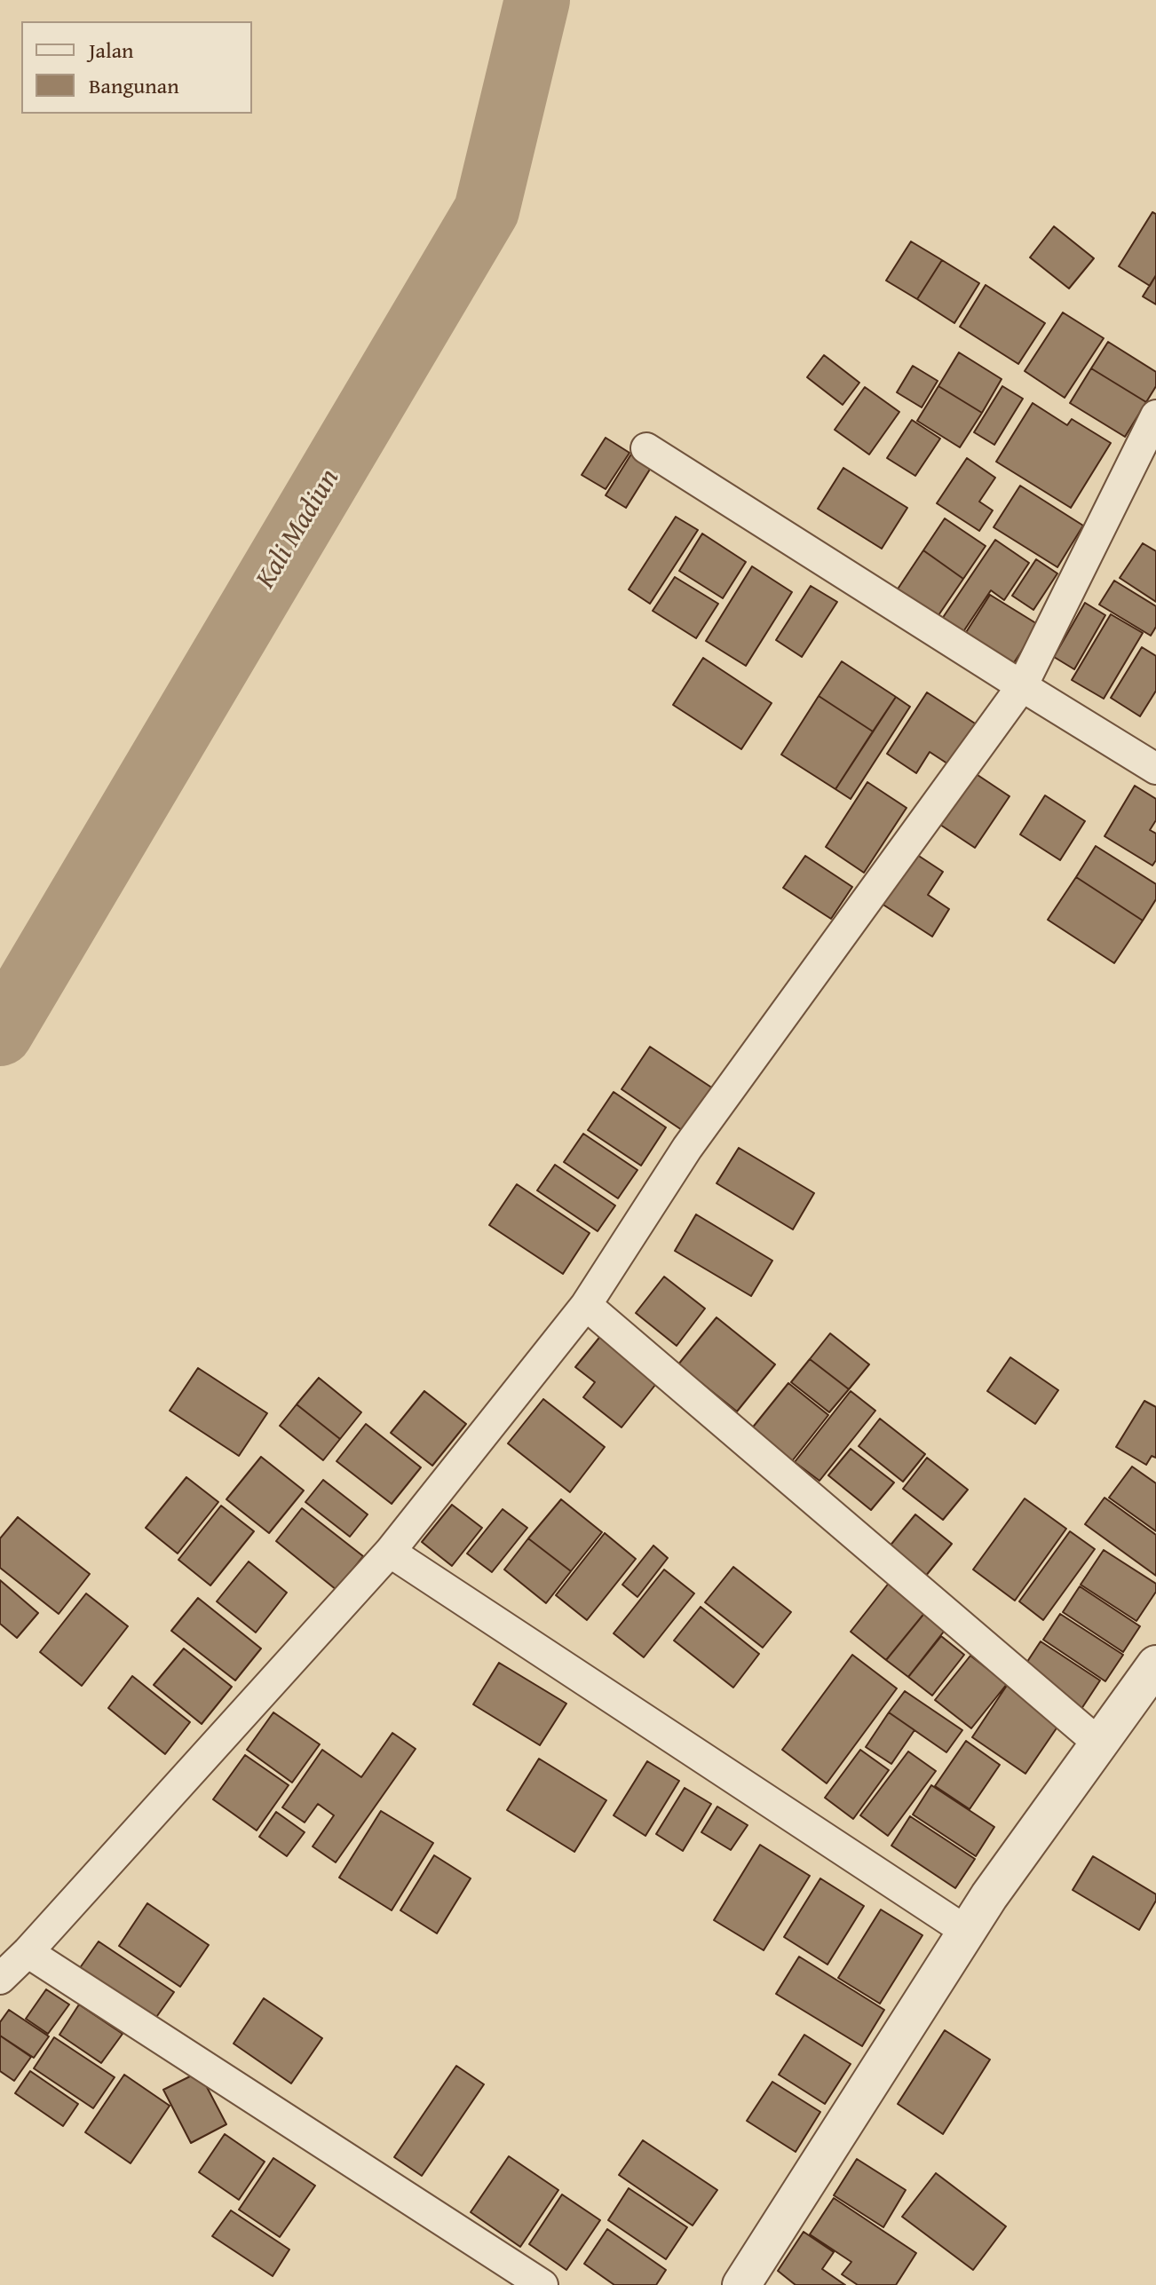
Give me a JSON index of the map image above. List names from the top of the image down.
{
  "water": ["Kali Madiun"],
  "legend": ["Jalan", "Bangunan"]
}
